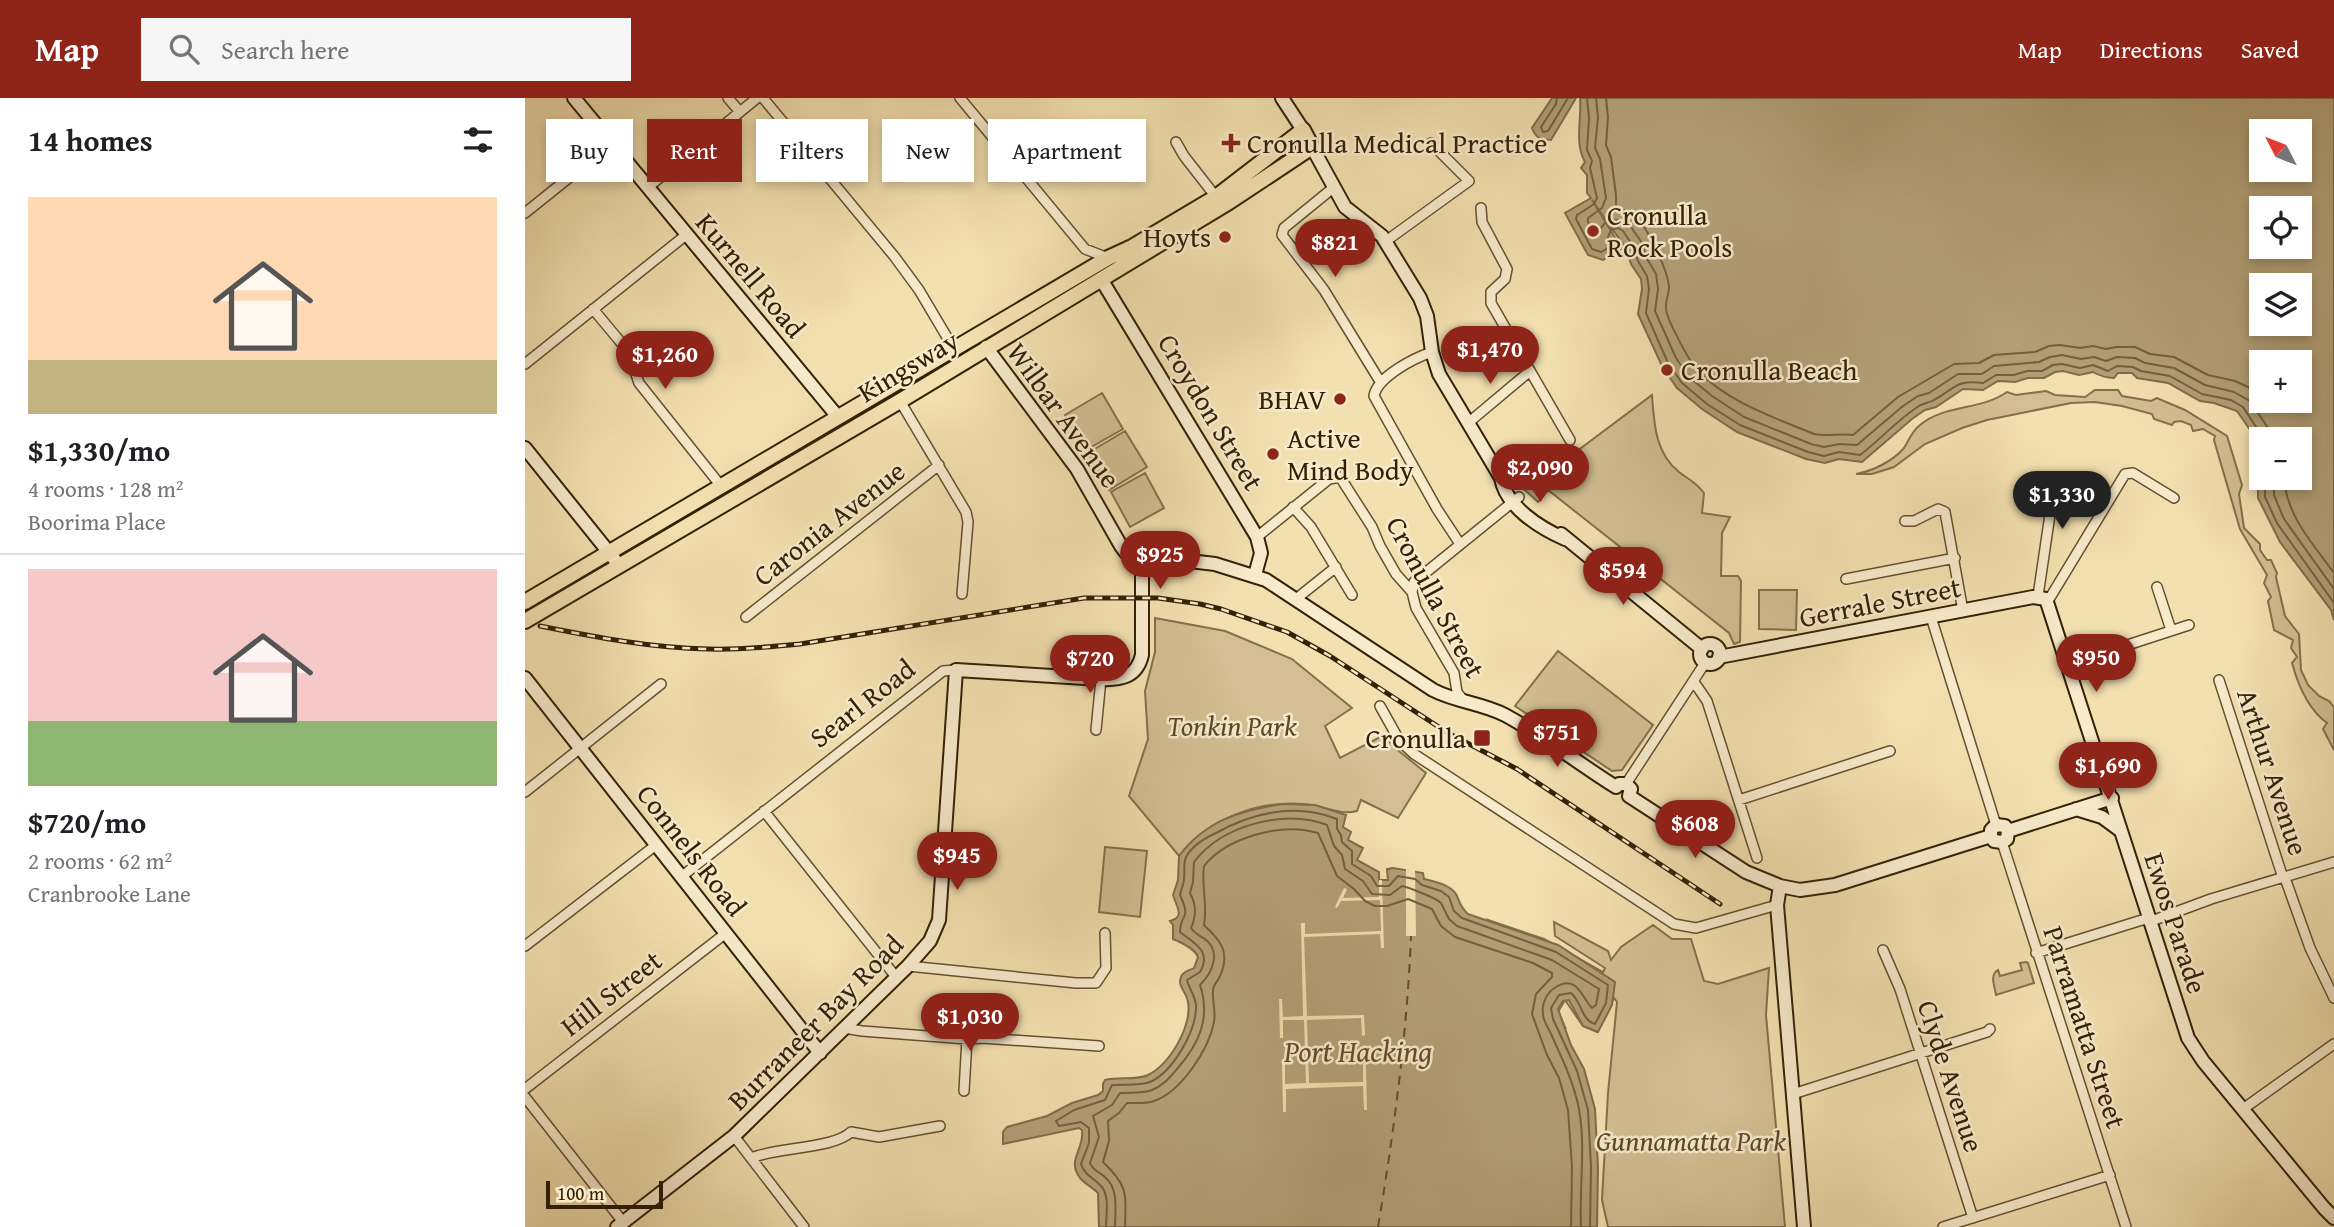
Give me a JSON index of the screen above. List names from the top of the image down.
{
  "streets": {
    "main road": ["Kingsway"],
    "street": [
      "Kurnell Road",
      "Croydon Street",
      "Wilbar Avenue",
      "Caronia Avenue",
      "Cronulla Street",
      "Gerrale Street",
      "Searl Road",
      "Arthur Avenue",
      "Connels Road",
      "Ewos Parade",
      "Hill Street",
      "Burraneer Bay Road",
      "Parramatta Street",
      "Clyde Avenue"
    ]
  },
  "crossings": [
    ["Kurnell Road", "Kingsway"],
    ["Kingsway", "Croydon Street"],
    ["Kingsway", "Wilbar Avenue"],
    ["Wilbar Avenue", "Searl Road"],
    ["Cronulla Street", "Ewos Parade"],
    ["Cronulla Street", "Parramatta Street"],
    ["Gerrale Street", "Ewos Parade"],
    ["Gerrale Street", "Parramatta Street"],
    ["Searl Road", "Connels Road"],
    ["Searl Road", "Burraneer Bay Road"],
    ["Connels Road", "Hill Street"],
    ["Connels Road", "Burraneer Bay Road"]
  ],
  "water": ["Port Hacking"],
  "parks": ["Tonkin Park", "Gunnamatta Park"],
  "places": {
    "health": ["Cronulla Medical Practice"],
    "other": [
      "Cronulla Rock Pools",
      "Hoyts",
      "Cronulla Beach",
      "BHAV",
      "Active Mind Body"
    ],
    "transit": ["Cronulla"]
  },
  "scale_bar": "100 m",
  "north": "top left",
  "page": {
    "header": "Map",
    "search": "Search here",
    "nav": ["Map", "Directions", "Saved"],
    "heading": "14 homes",
    "map_buttons": ["+", "−"],
    "chip": [
      "Buy",
      "Rent",
      "Filters",
      "New",
      "Apartment"
    ],
    "list": [
      {
        "name": "$1,330/mo",
        "note": "4 rooms · 128 m² · Boorima Place"
      },
      {
        "name": "$720/mo",
        "note": "2 rooms · 62 m² · Cranbrooke Lane"
      }
    ],
    "price": [
      "$821",
      "$1,470",
      "$1,260",
      "$2,090",
      "$1,330",
      "$925",
      "$594",
      "$950",
      "$720",
      "$751",
      "$1,690",
      "$608",
      "$945",
      "$1,030"
    ],
    "scale": "100 m"
  }
}
